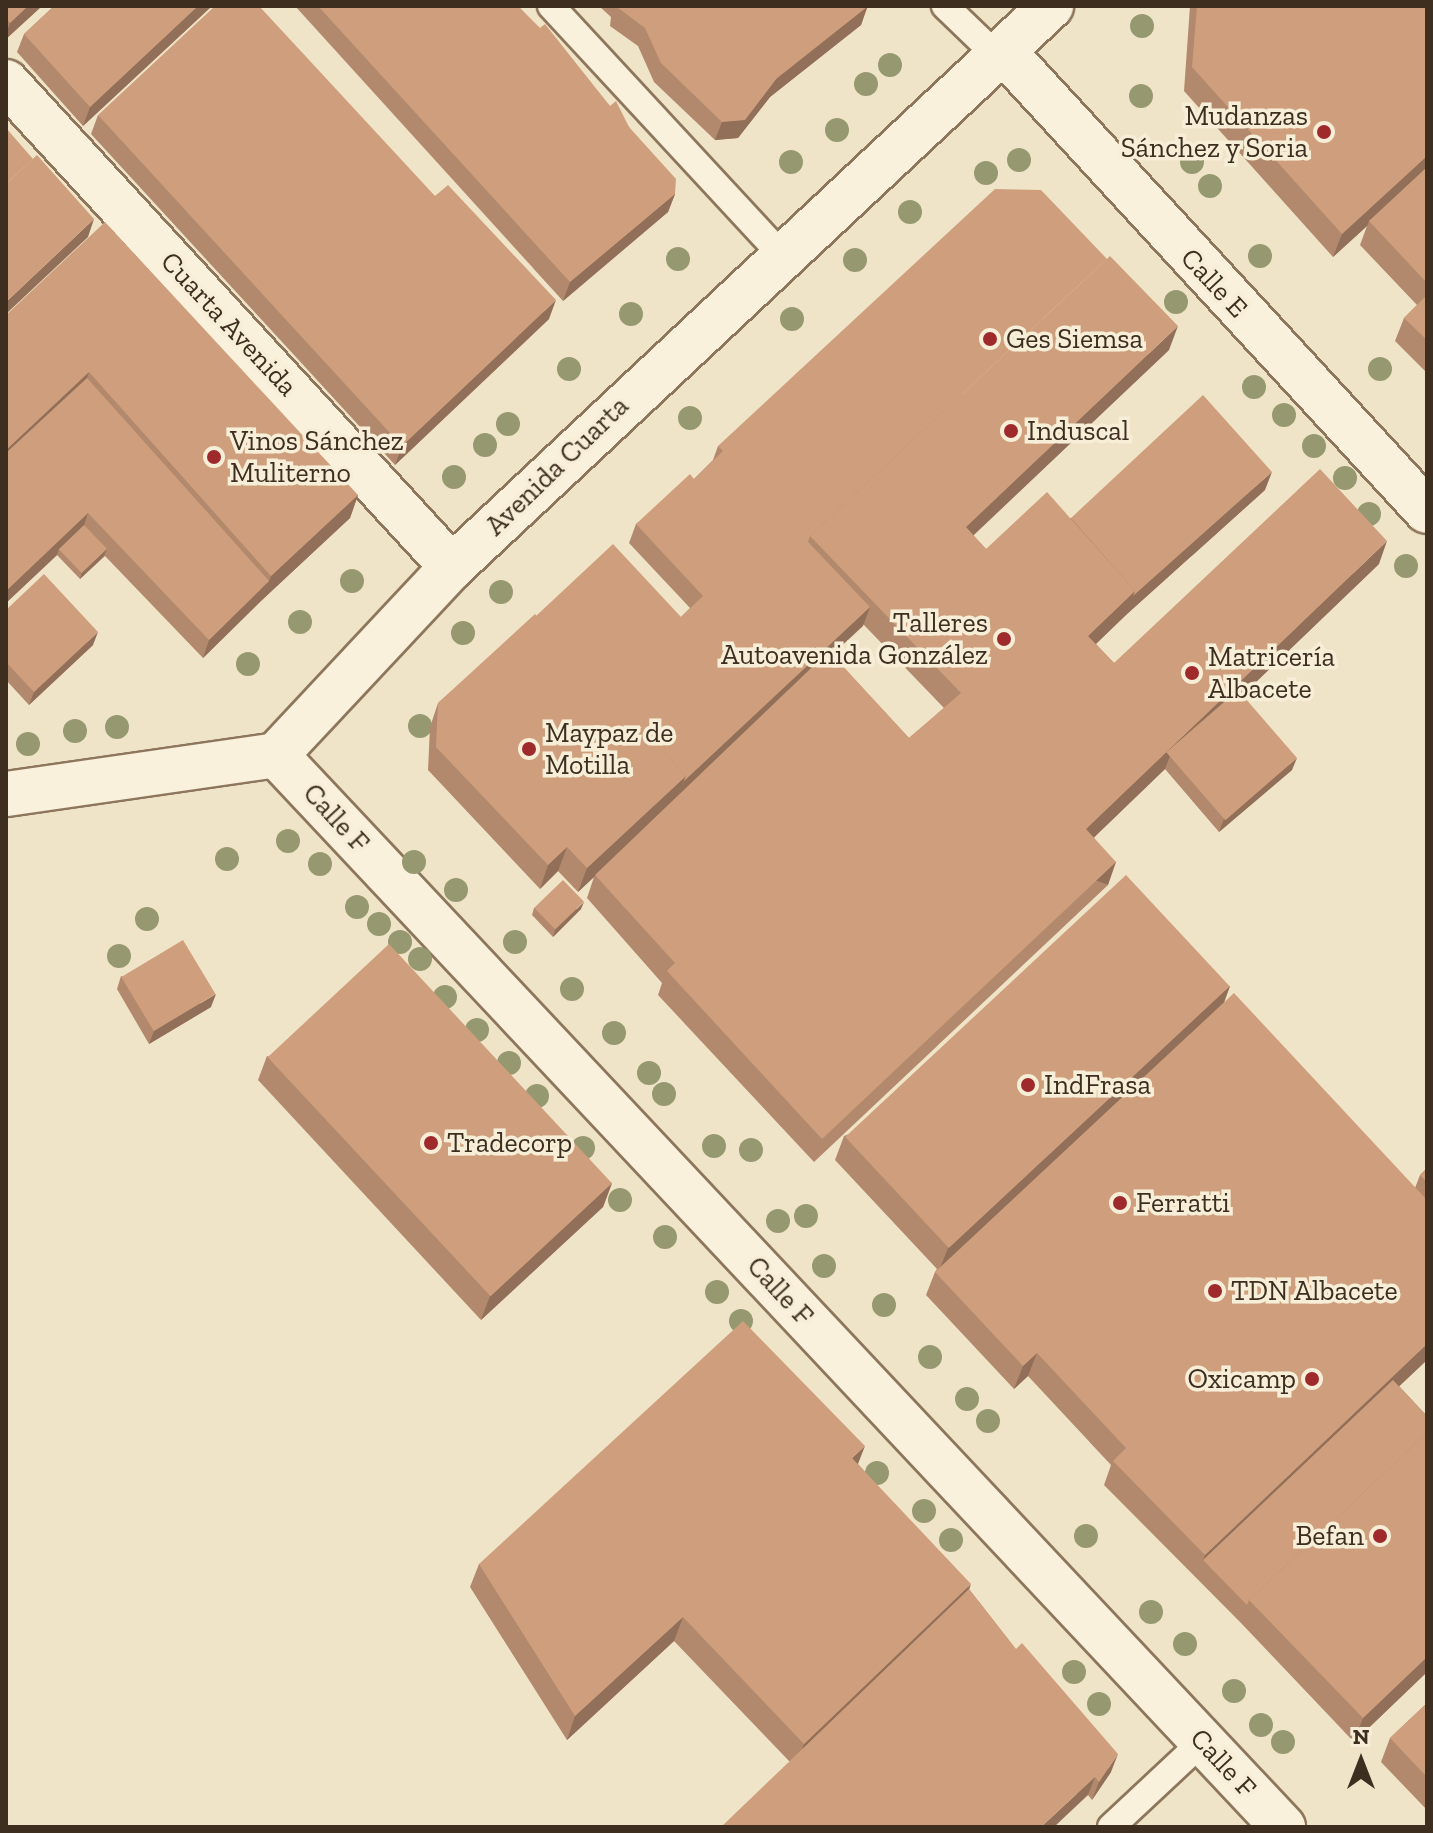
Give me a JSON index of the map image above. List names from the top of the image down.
{
  "streets": {
    "street": [
      "Calle E",
      "Cuarta Avenida",
      "Avenida Cuarta",
      "Calle F"
    ]
  },
  "crossings": [
    ["Calle E", "Avenida Cuarta"],
    ["Cuarta Avenida", "Avenida Cuarta"],
    ["Avenida Cuarta", "Calle F"]
  ],
  "places": [
    "Mudanzas Sánchez y Soria",
    "Ges Siemsa",
    "Induscal",
    "Vinos Sánchez Muliterno",
    "Talleres Autoavenida González",
    "Matricería Albacete",
    "Maypaz de Motilla",
    "IndFrasa",
    "Tradecorp",
    "Ferratti",
    "TDN Albacete",
    "Oxicamp",
    "Befan"
  ],
  "north": "top"
}
